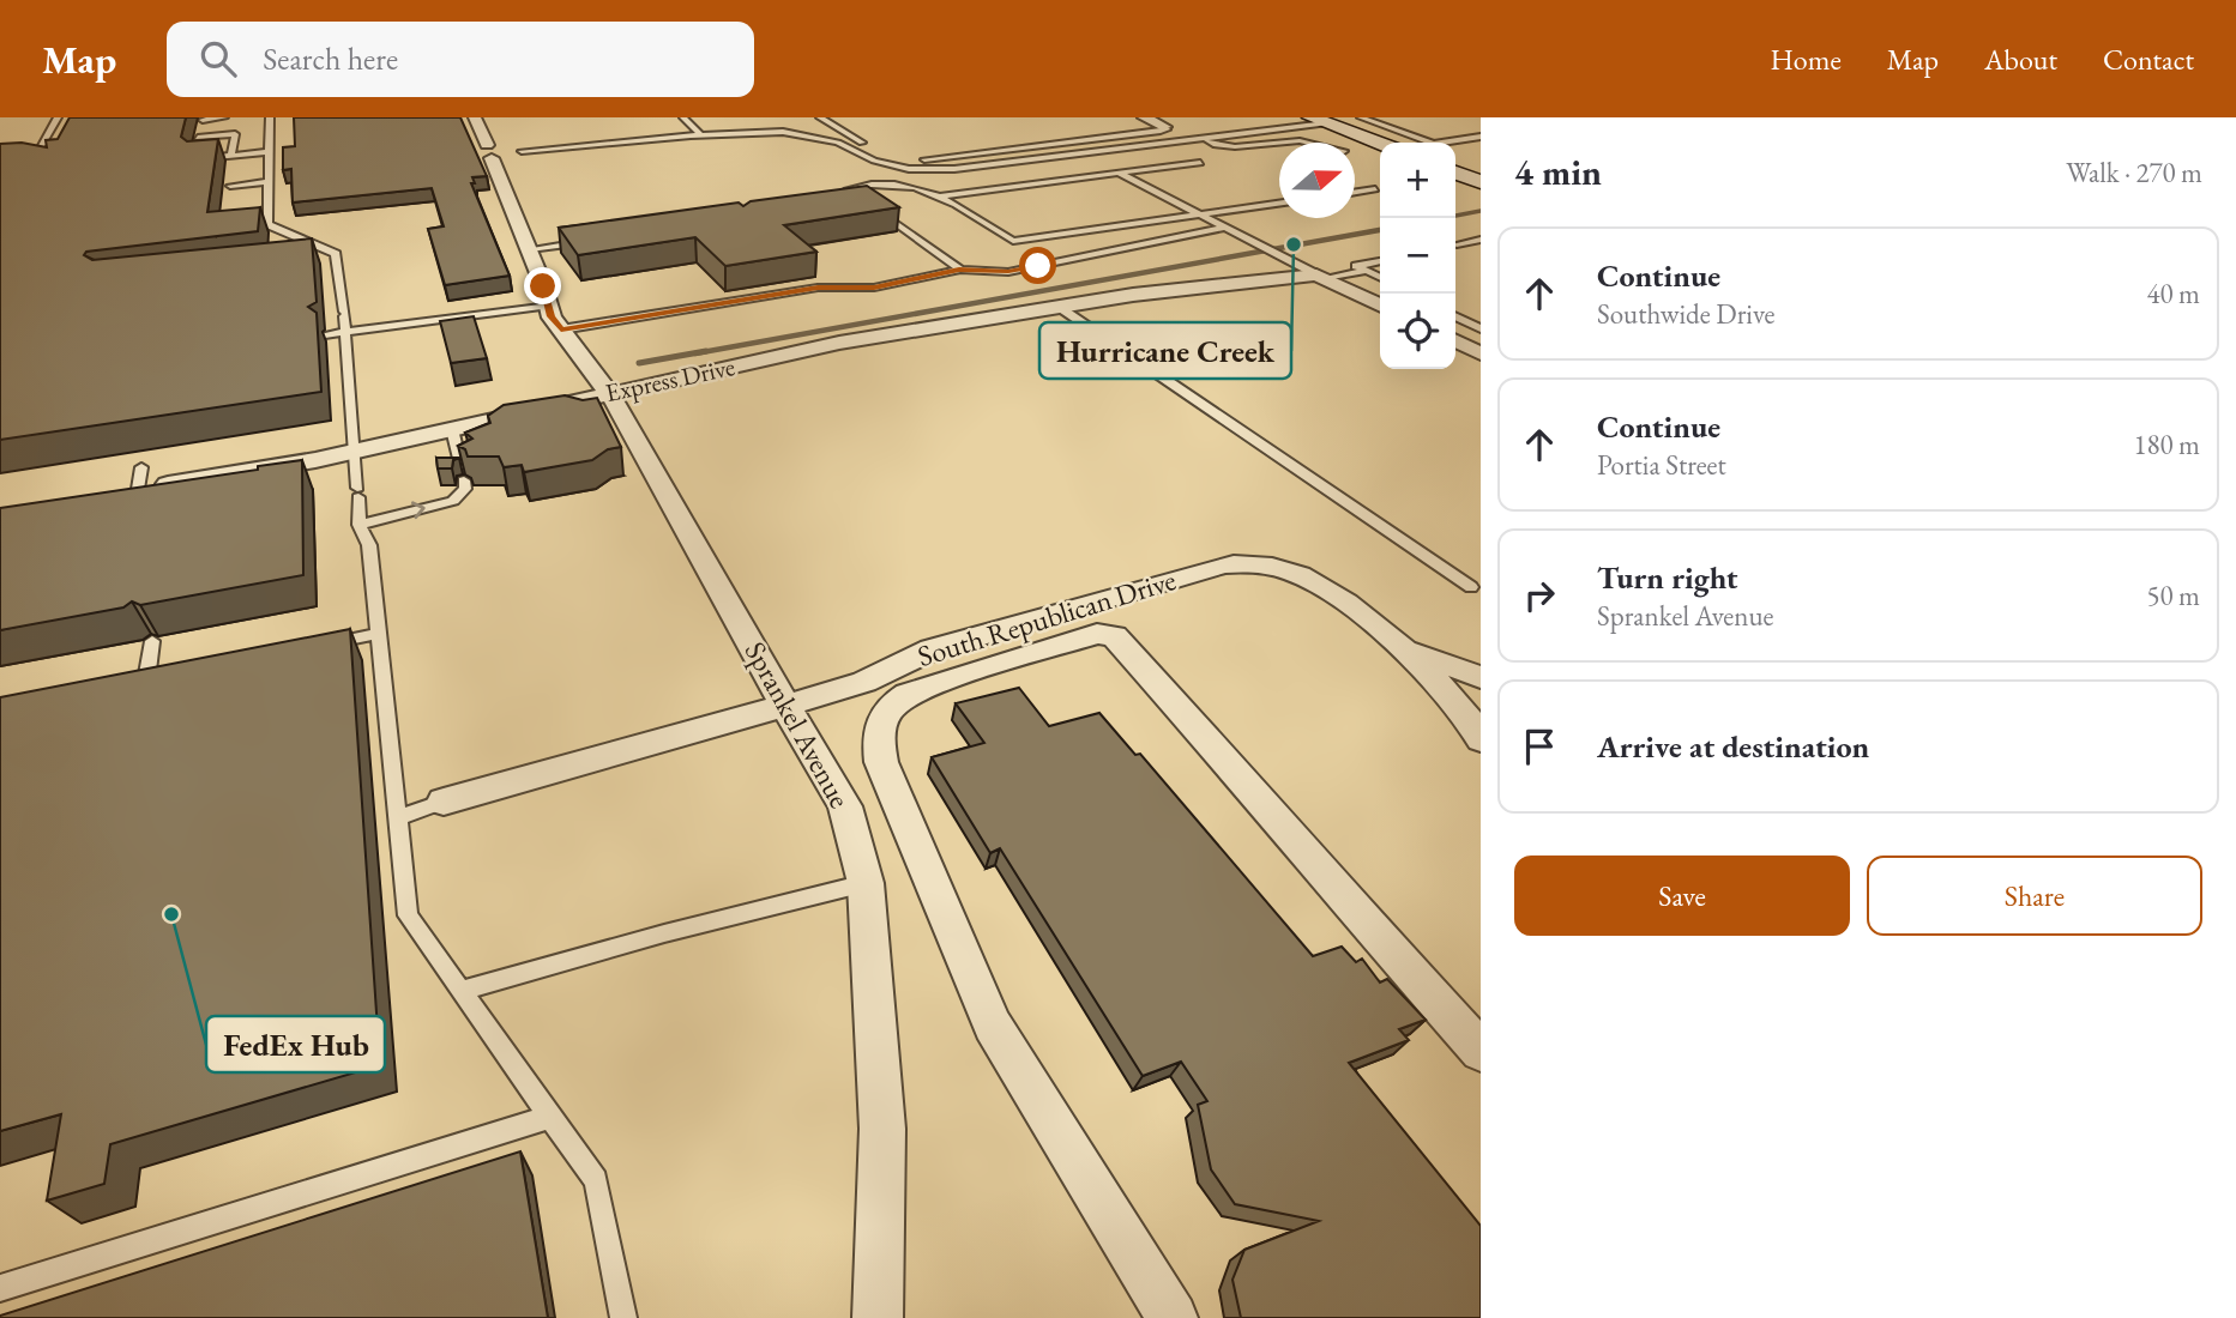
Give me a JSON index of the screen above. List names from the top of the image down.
{
  "streets": {
    "street": ["Express Drive", "South Republican Drive", "Sprankel Avenue"]
  },
  "crossings": [
    ["Express Drive", "Sprankel Avenue"],
    ["South Republican Drive", "Sprankel Avenue"]
  ],
  "places": ["Hurricane Creek", "FedEx Hub"],
  "north": "right",
  "page": {
    "header": "Map",
    "search": "Search here",
    "nav": [
      "Home",
      "Map",
      "About",
      "Contact"
    ],
    "heading": ["4 min", "Walk · 270 m"],
    "map_buttons": ["+", "−"],
    "list": [
      ["Continue", "Southwide Drive", "40 m"],
      ["Continue", "Portia Street", "180 m"],
      ["Turn right", "Sprankel Avenue", "50 m"],
      "Arrive at destination"
    ],
    "buttons": ["Save", "Share"]
  }
}
